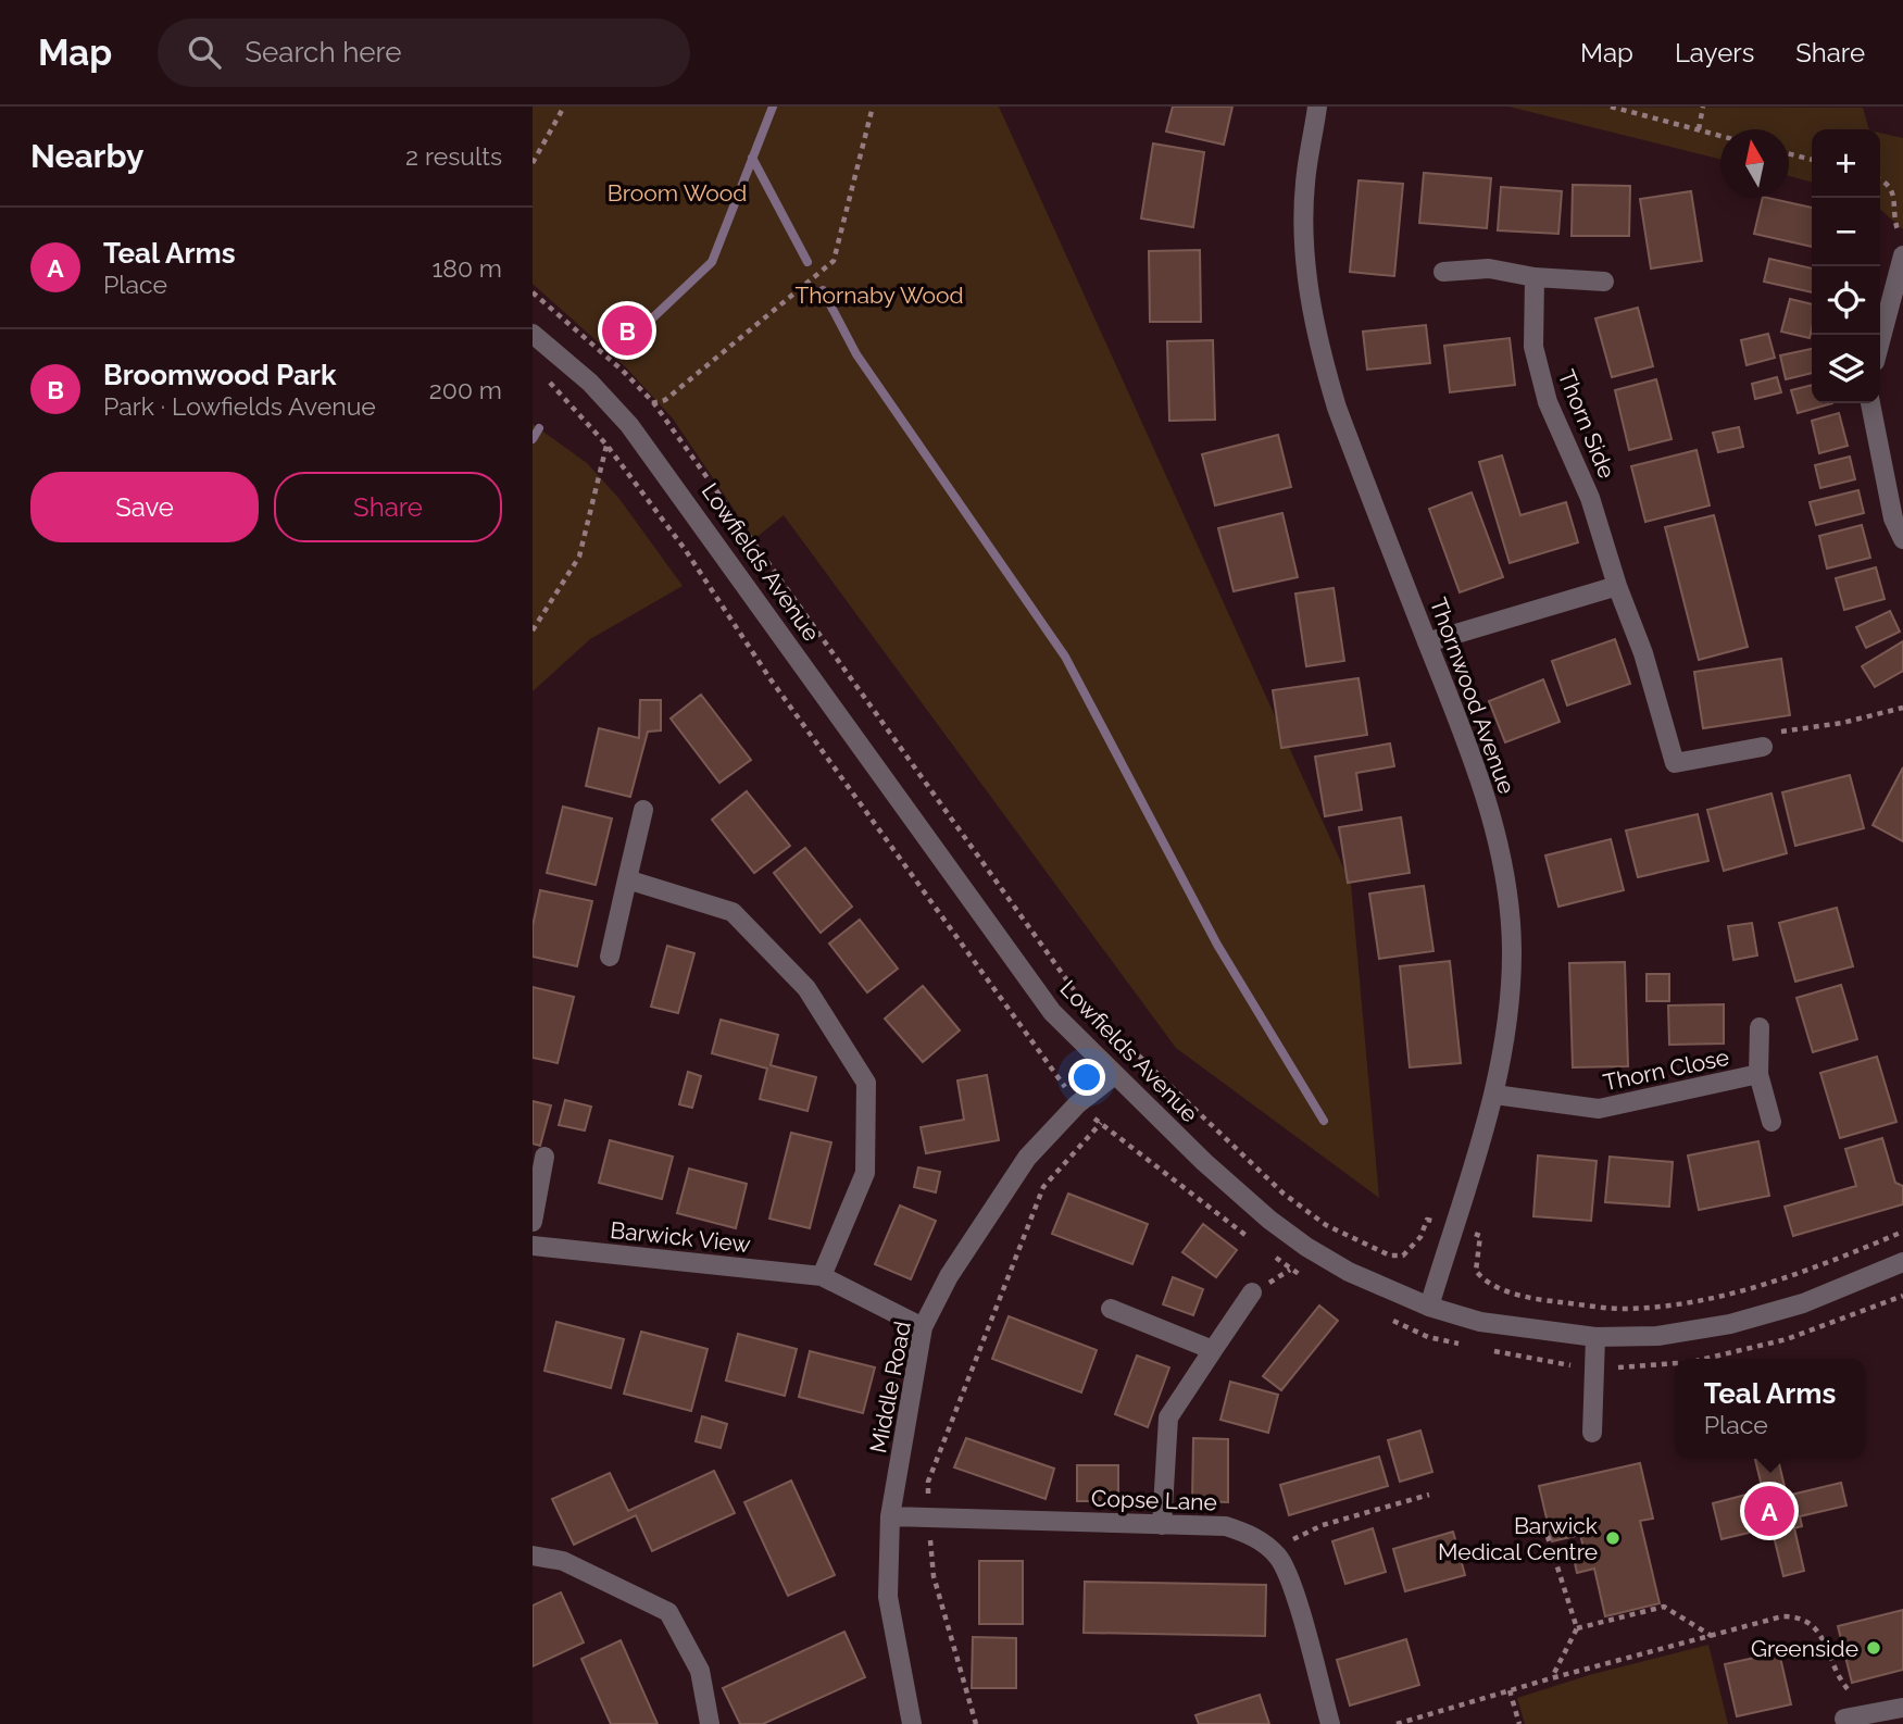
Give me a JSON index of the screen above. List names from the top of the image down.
{
  "streets": {
    "street": [
      "Thorn Side",
      "Lowfields Avenue",
      "Thornwood Avenue",
      "Thorn Close",
      "Barwick View",
      "Middle Road",
      "Copse Lane"
    ]
  },
  "crossings": [
    ["Lowfields Avenue", "Thornwood Avenue"],
    ["Lowfields Avenue", "Middle Road"],
    ["Thornwood Avenue", "Thorn Close"],
    ["Barwick View", "Middle Road"],
    ["Middle Road", "Copse Lane"]
  ],
  "parks": ["Broom Wood", "Thornaby Wood"],
  "places": ["Barwick Medical Centre", "Greenside"],
  "north": "top",
  "page": {
    "header": "Map",
    "search": "Search here",
    "nav": ["Map", "Layers", "Share"],
    "heading": ["Nearby", "2 results"],
    "map_buttons": ["+", "−"],
    "list": [
      {
        "mark": "A",
        "name": "Teal Arms",
        "note": "Place",
        "value": "180 m"
      },
      {
        "mark": "B",
        "name": "Broomwood Park",
        "note": "Park · Lowfields Avenue",
        "value": "200 m"
      }
    ],
    "pins": ["B", "A"],
    "buttons": ["Save", "Share"],
    "popup": ["Teal Arms", "Place"]
  }
}
